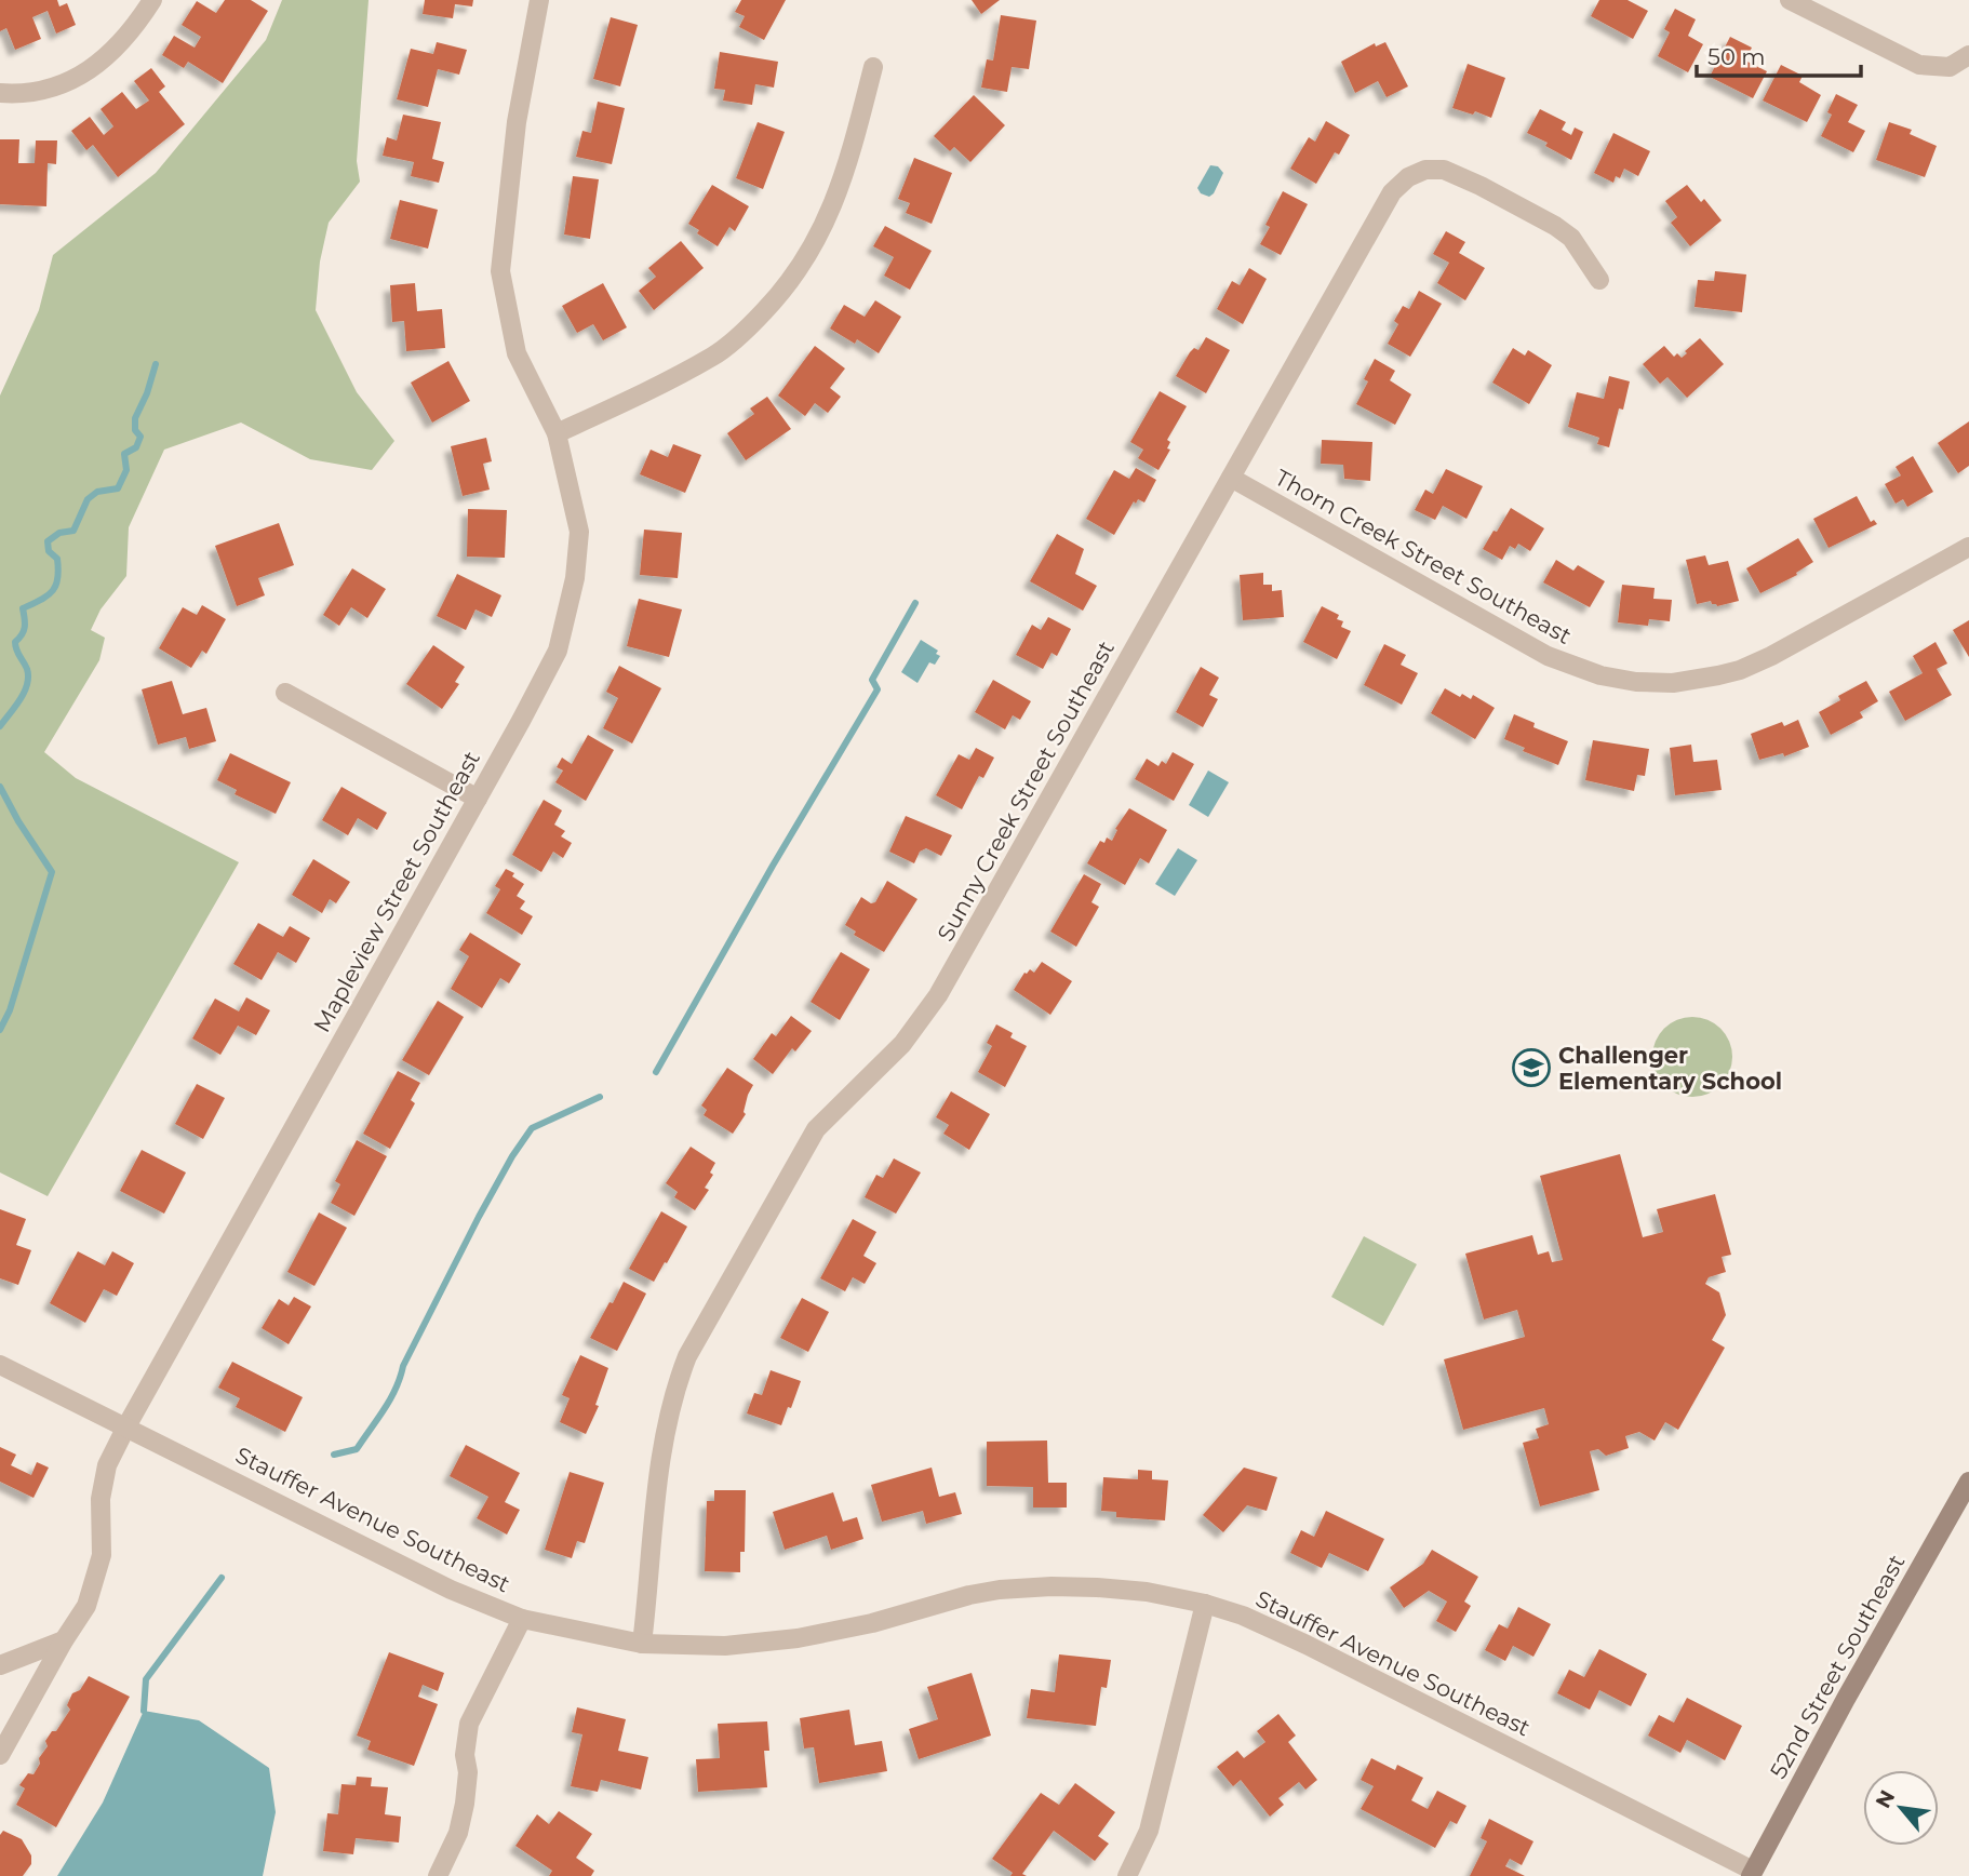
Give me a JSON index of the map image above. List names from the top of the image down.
{
  "streets": {
    "main road": ["52nd Street Southeast"],
    "street": [
      "Thorn Creek Street Southeast",
      "Sunny Creek Street Southeast",
      "Mapleview Street Southeast",
      "Stauffer Avenue Southeast"
    ]
  },
  "crossings": [
    ["Thorn Creek Street Southeast", "Sunny Creek Street Southeast"],
    ["Sunny Creek Street Southeast", "Stauffer Avenue Southeast"],
    ["Mapleview Street Southeast", "Stauffer Avenue Southeast"],
    ["Stauffer Avenue Southeast", "52nd Street Southeast"]
  ],
  "places": {
    "school or university": ["Challenger Elementary School"]
  },
  "scale_bar": "50 m",
  "north": "top left"
}
